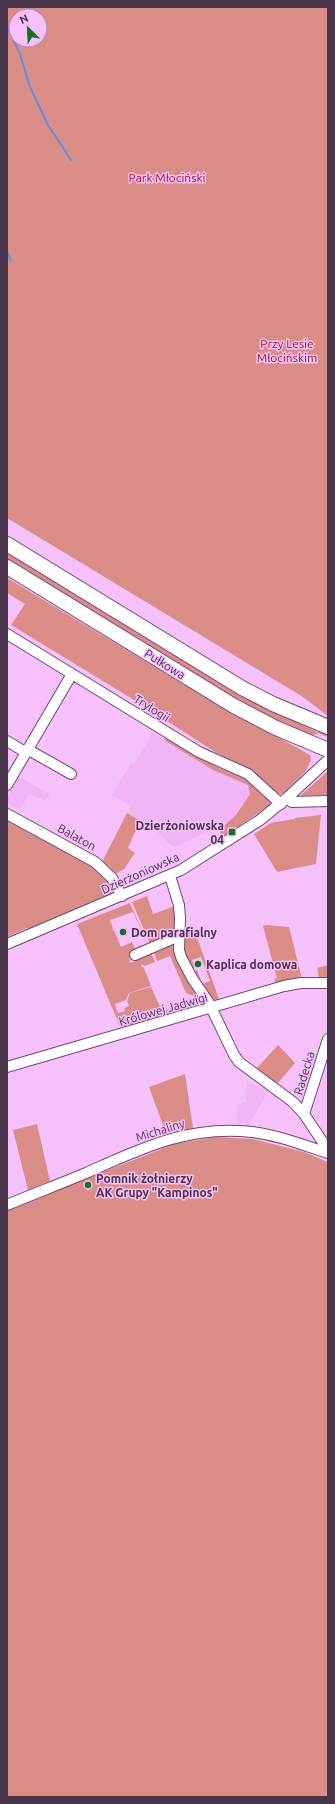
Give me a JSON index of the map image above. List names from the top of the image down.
{
  "streets": {
    "highway": ["Pułkowa"],
    "street": [
      "Trylogii",
      "Balaton",
      "Dzierżoniowska",
      "Królowej Jadwigi",
      "Radecka",
      "Michaliny"
    ]
  },
  "crossings": [
    ["Trylogii", "Dzierżoniowska"],
    ["Balaton", "Dzierżoniowska"]
  ],
  "parks": ["Park Młociński", "Przy Lesie Młocińskim"],
  "places": {
    "transit": ["Dzierżoniowska 04"],
    "other": ["Dom parafialny", "Kaplica domowa", "Pomnik żołnierzy AK Grupy \"Kampinos\""]
  },
  "north": "top left"
}
